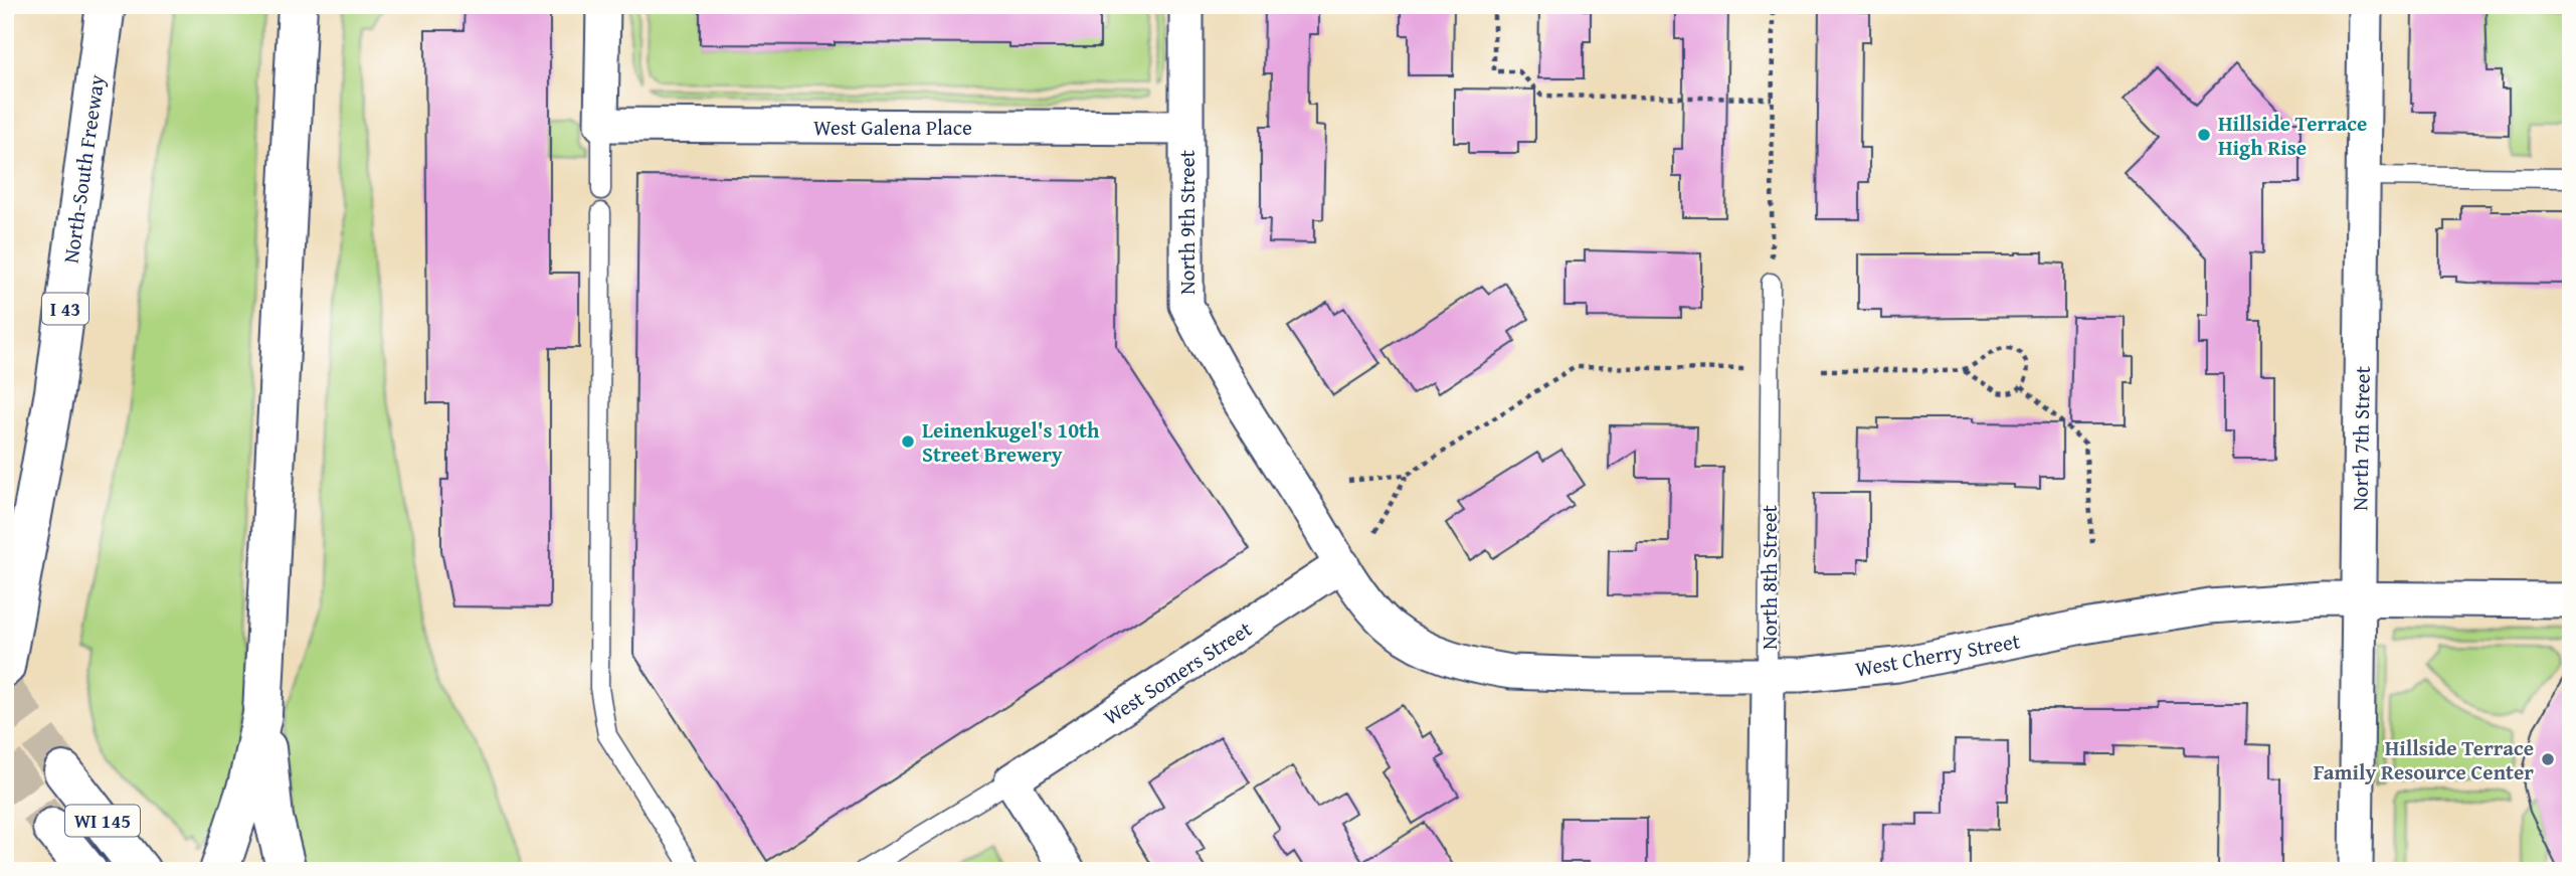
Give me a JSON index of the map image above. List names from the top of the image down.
{
  "streets": {
    "main road": ["North-South Freeway", "I 43", "WI 145"],
    "street": [
      "West Galena Place",
      "North 9th Street",
      "North 7th Street",
      "North 8th Street",
      "West Cherry Street",
      "West Somers Street"
    ]
  },
  "crossings": [
    ["West Galena Place", "North 9th Street"],
    ["North 9th Street", "West Cherry Street"],
    ["North 9th Street", "West Somers Street"],
    ["North 7th Street", "West Cherry Street"],
    ["North 8th Street", "West Cherry Street"],
    ["West Cherry Street", "West Somers Street"]
  ],
  "places": ["Hillside Terrace High Rise", "Leinenkugel's 10th Street Brewery", "Hillside Terrace Family Resource Center"]
}
